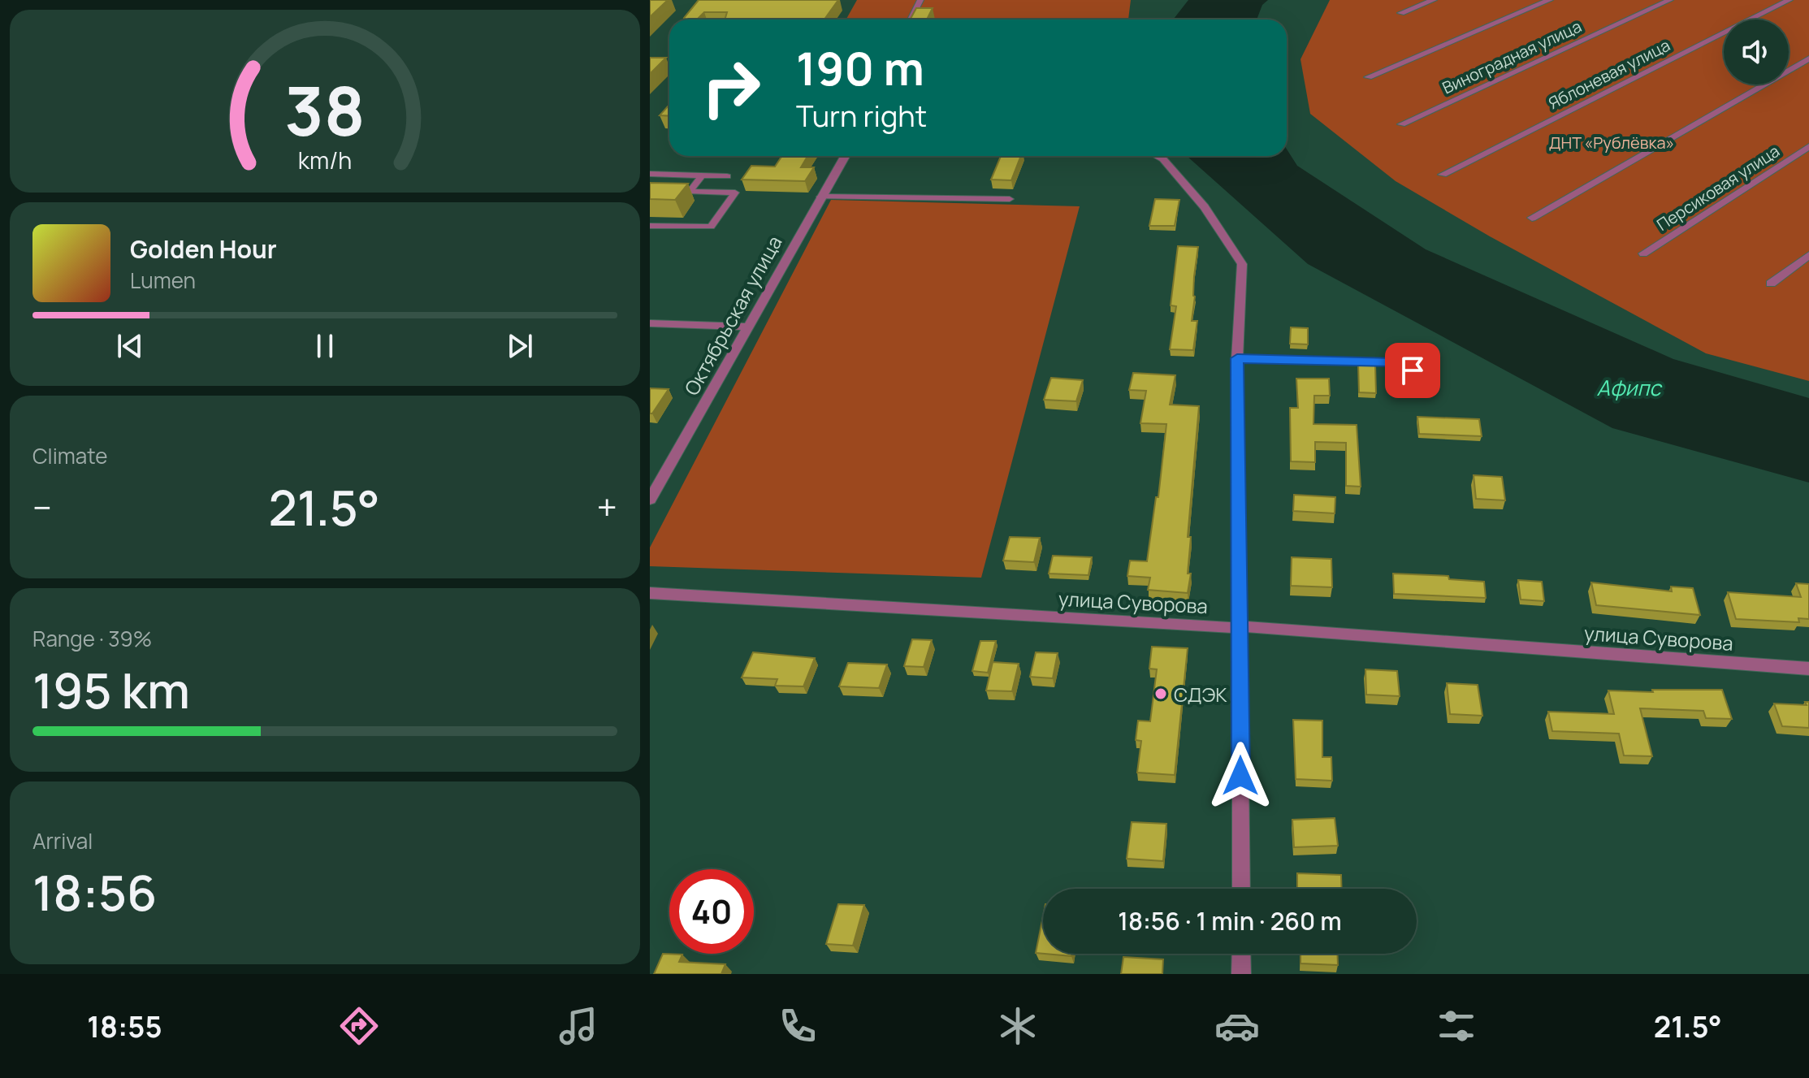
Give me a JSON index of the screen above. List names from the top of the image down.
{
  "streets": {
    "street": [
      "Виноградная улица",
      "Яблоневая улица",
      "Персиковая улица",
      "Октябрьская улица",
      "улица Суворова"
    ]
  },
  "water": ["Афипс"],
  "parks": ["ДНТ «Рублёвка»"],
  "places": ["СДЭК"],
  "page": {
    "turn": ["190 m", "Turn right"],
    "song": ["Golden Hour", "Lumen"],
    "tile": [
      "Climate",
      ["Range · 39%", "195 km"],
      ["Arrival", "18:56"]
    ],
    "heat": ["−", "21.5°", "+"],
    "limit": "40",
    "trip": "18:56 · 1 min · 260 m",
    "tabs": ["18:55", "21.5°"],
    "gauge": ["38", "km/h"]
  }
}
